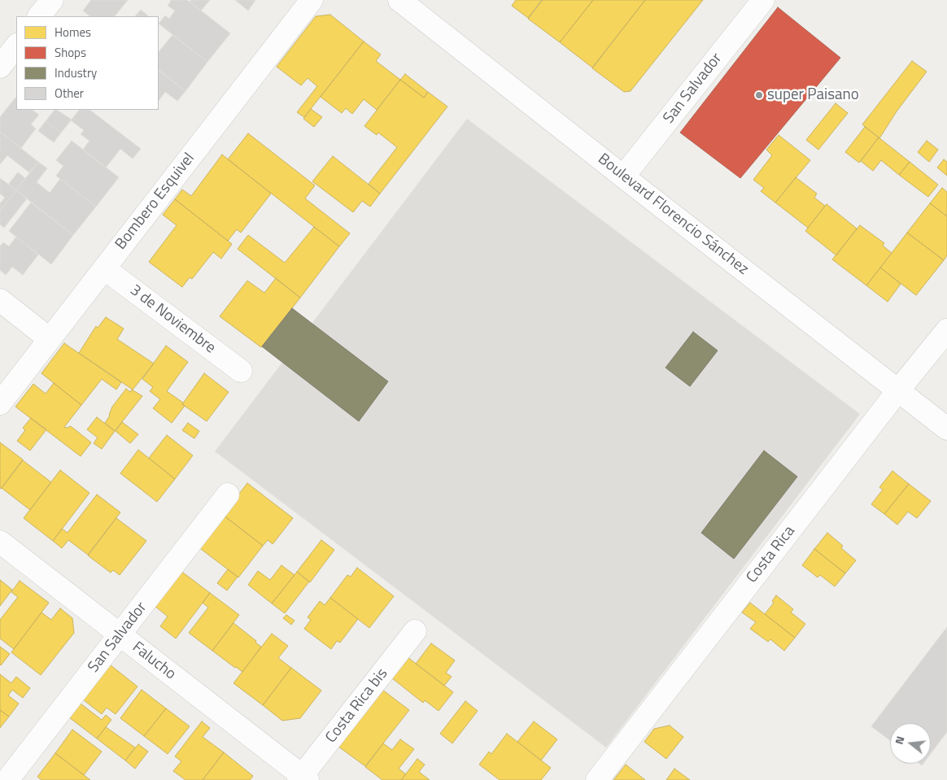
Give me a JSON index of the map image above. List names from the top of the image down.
{
  "streets": {
    "street": [
      "San Salvador",
      "Bombero Esquivel",
      "Boulevard Florencio Sánchez",
      "3 de Noviembre",
      "Costa Rica",
      "Falucho",
      "Costa Rica bis"
    ]
  },
  "crossings": [
    ["San Salvador", "Boulevard Florencio Sánchez"],
    ["San Salvador", "Falucho"],
    ["Bombero Esquivel", "3 de Noviembre"],
    ["Boulevard Florencio Sánchez", "Costa Rica"],
    ["Falucho", "Costa Rica bis"]
  ],
  "places": ["super Paisano"],
  "legend": [
    "Homes",
    "Shops",
    "Industry",
    "Other"
  ],
  "north": "left"
}
